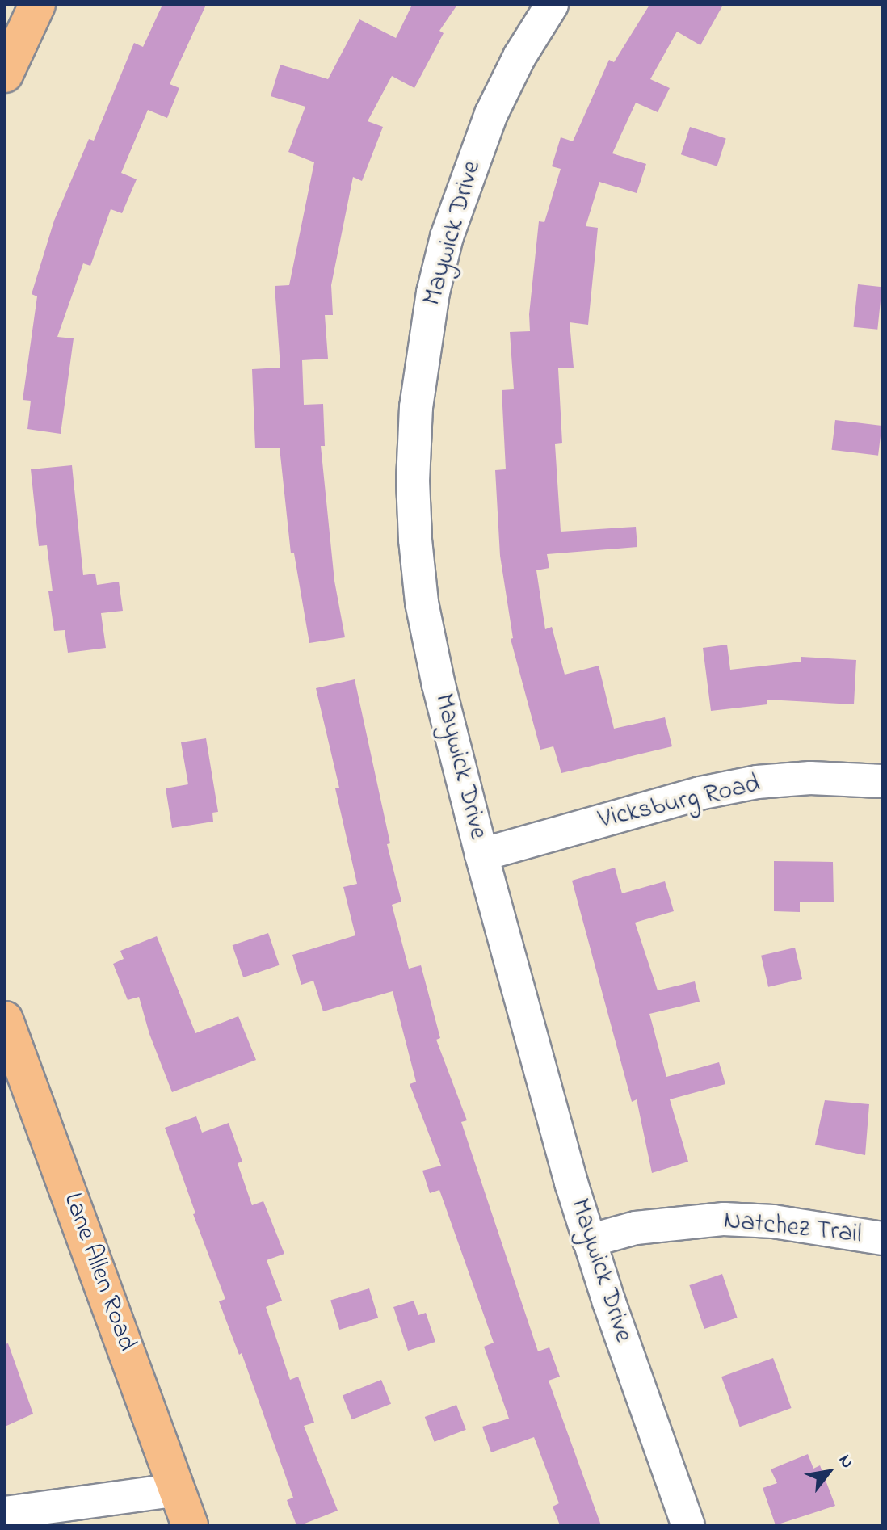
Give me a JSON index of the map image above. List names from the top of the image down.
{
  "streets": {
    "main road": ["Lane Allen Road"],
    "street": ["Maywick Drive", "Vicksburg Road", "Natchez Trail"]
  },
  "crossings": [
    ["Maywick Drive", "Vicksburg Road"],
    ["Maywick Drive", "Natchez Trail"]
  ],
  "north": "top right"
}
